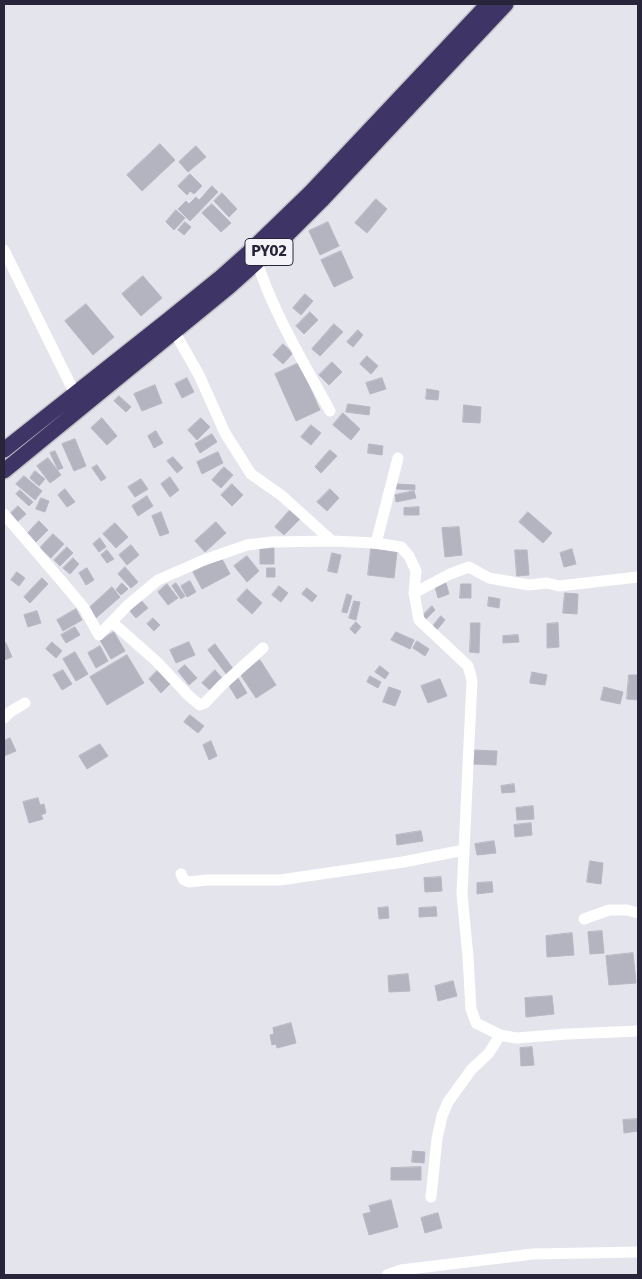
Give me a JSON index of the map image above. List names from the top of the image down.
{
  "streets": {
    "highway": ["PY02"]
  }
}
